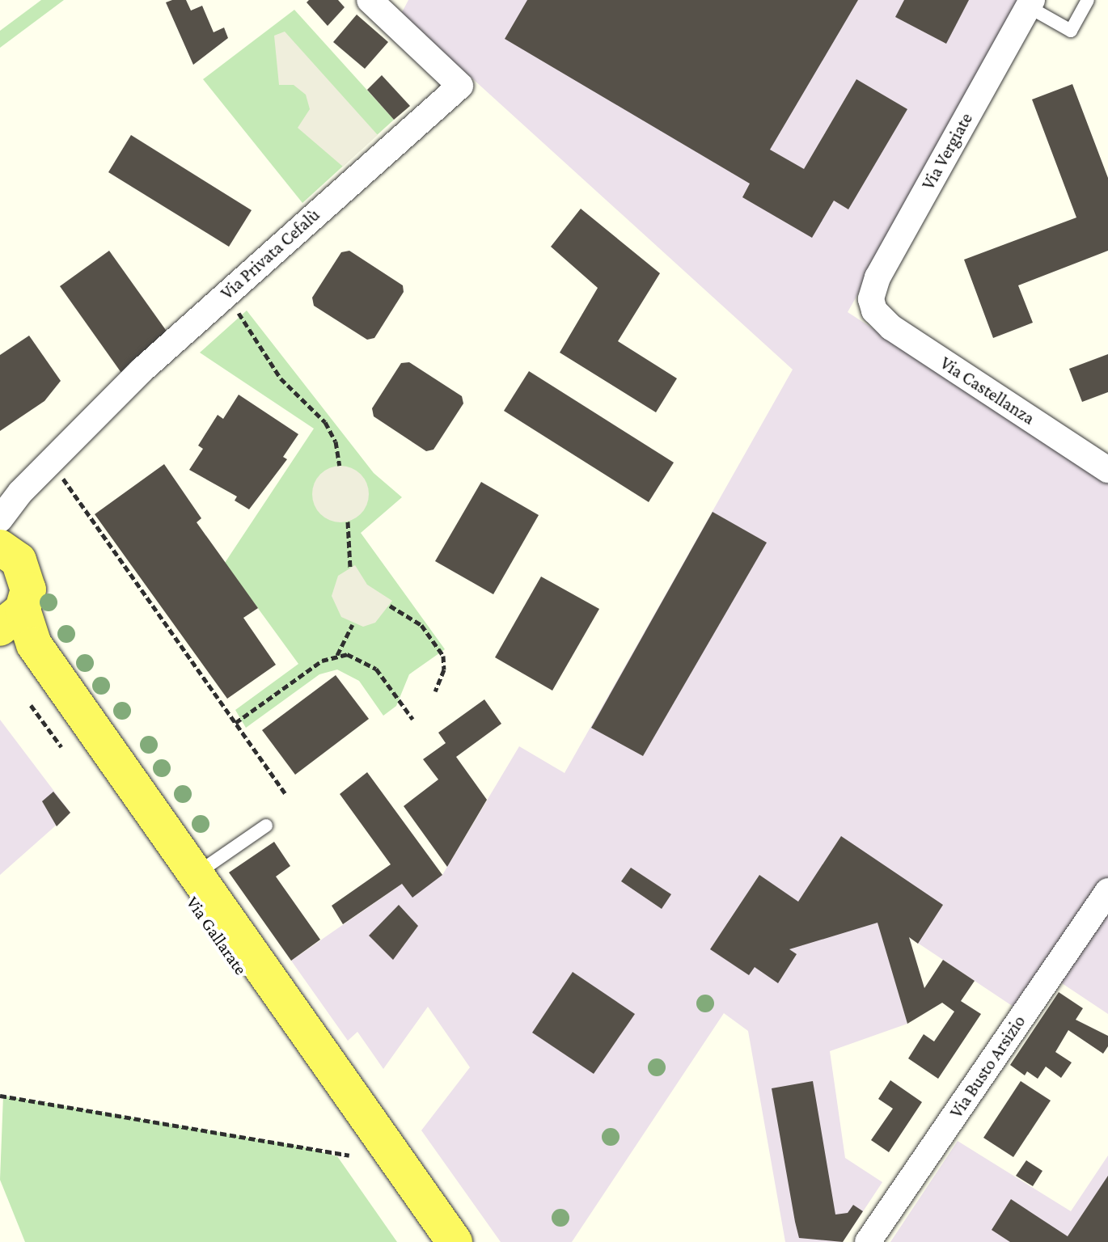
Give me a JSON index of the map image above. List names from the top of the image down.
{
  "streets": {
    "main road": ["Via Gallarate"],
    "street": [
      "Via Vergiate",
      "Via Privata Cefalù",
      "Via Castellanza",
      "Via Busto Arsizio"
    ]
  },
  "crossings": [
    ["Via Vergiate", "Via Castellanza"]
  ]
}
